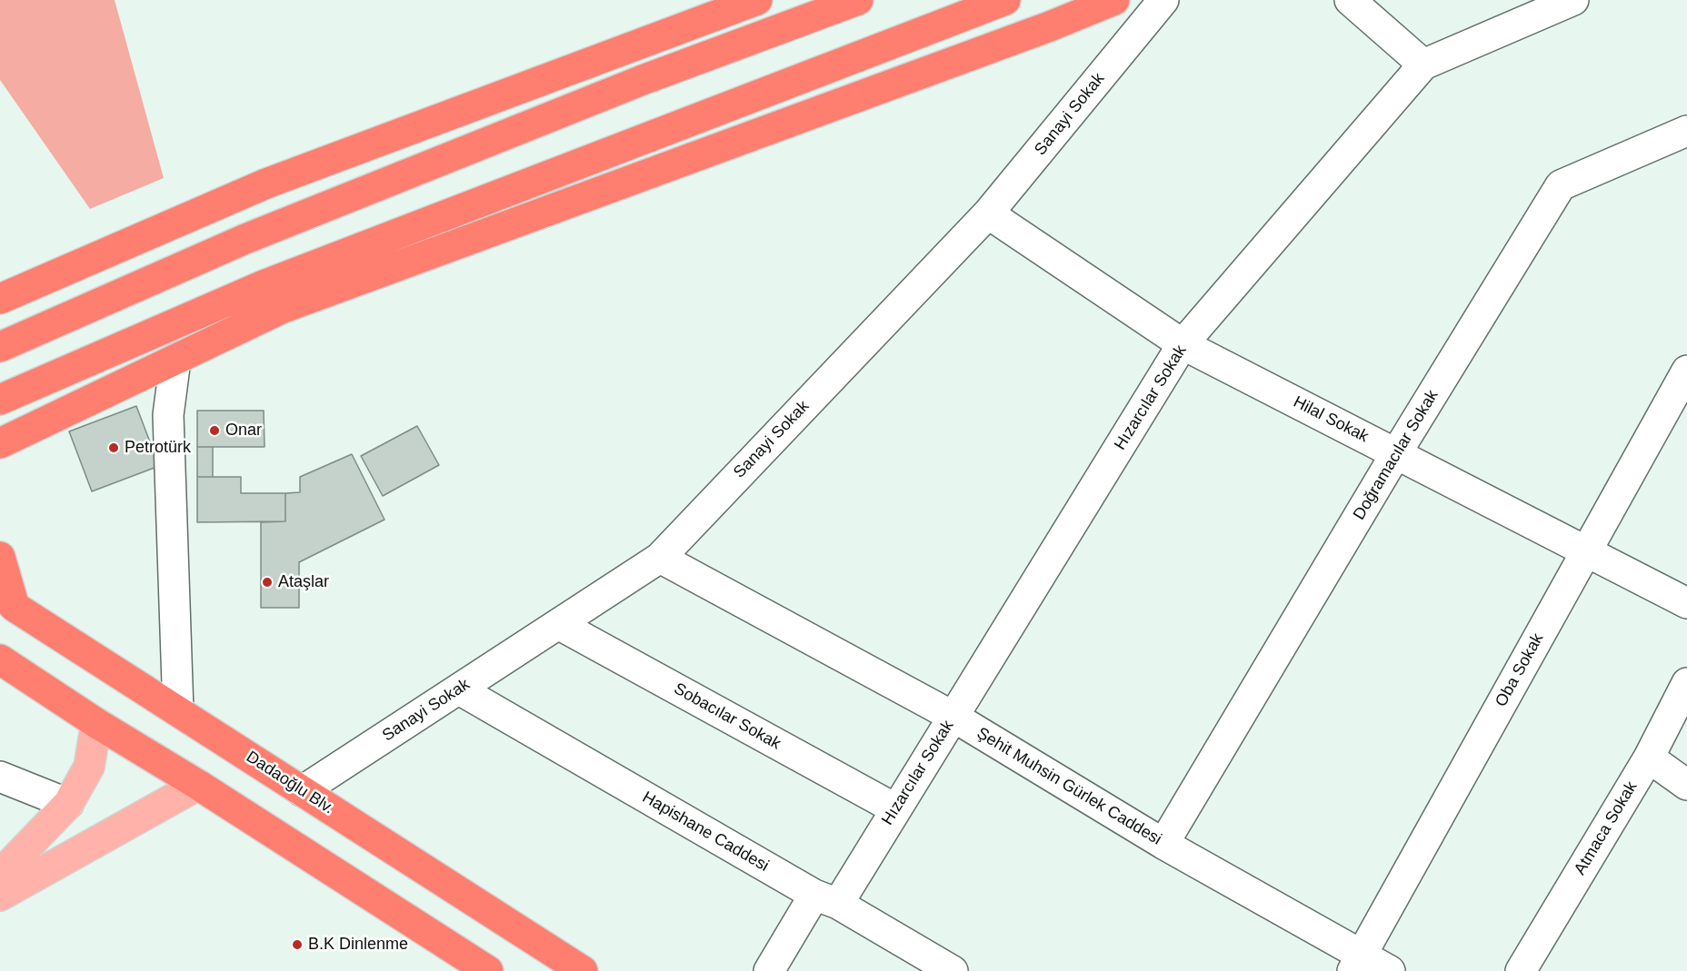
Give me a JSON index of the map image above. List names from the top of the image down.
{
  "streets": {
    "highway": ["Dadaoğlu Blv."],
    "street": [
      "Sanayi Sokak",
      "Hızarcılar Sokak",
      "Hilal Sokak",
      "Doğramacılar Sokak",
      "Oba Sokak",
      "Sobacılar Sokak",
      "Şehit Muhsin Gürlek Caddesi",
      "Atmaca Sokak",
      "Hapishane Caddesi"
    ]
  },
  "crossings": [
    ["Sanayi Sokak", "Hilal Sokak"],
    ["Sanayi Sokak", "Sobacılar Sokak"],
    ["Sanayi Sokak", "Dadaoğlu Blv."],
    ["Sanayi Sokak", "Şehit Muhsin Gürlek Caddesi"],
    ["Sanayi Sokak", "Hapishane Caddesi"],
    ["Hızarcılar Sokak", "Hilal Sokak"],
    ["Hızarcılar Sokak", "Sobacılar Sokak"],
    ["Hızarcılar Sokak", "Şehit Muhsin Gürlek Caddesi"],
    ["Hızarcılar Sokak", "Hapishane Caddesi"],
    ["Hilal Sokak", "Doğramacılar Sokak"],
    ["Hilal Sokak", "Oba Sokak"],
    ["Doğramacılar Sokak", "Şehit Muhsin Gürlek Caddesi"],
    ["Oba Sokak", "Şehit Muhsin Gürlek Caddesi"]
  ],
  "places": [
    "Onar",
    "Petrotürk",
    "Ataşlar",
    "B.K Dinlenme"
  ]
}
